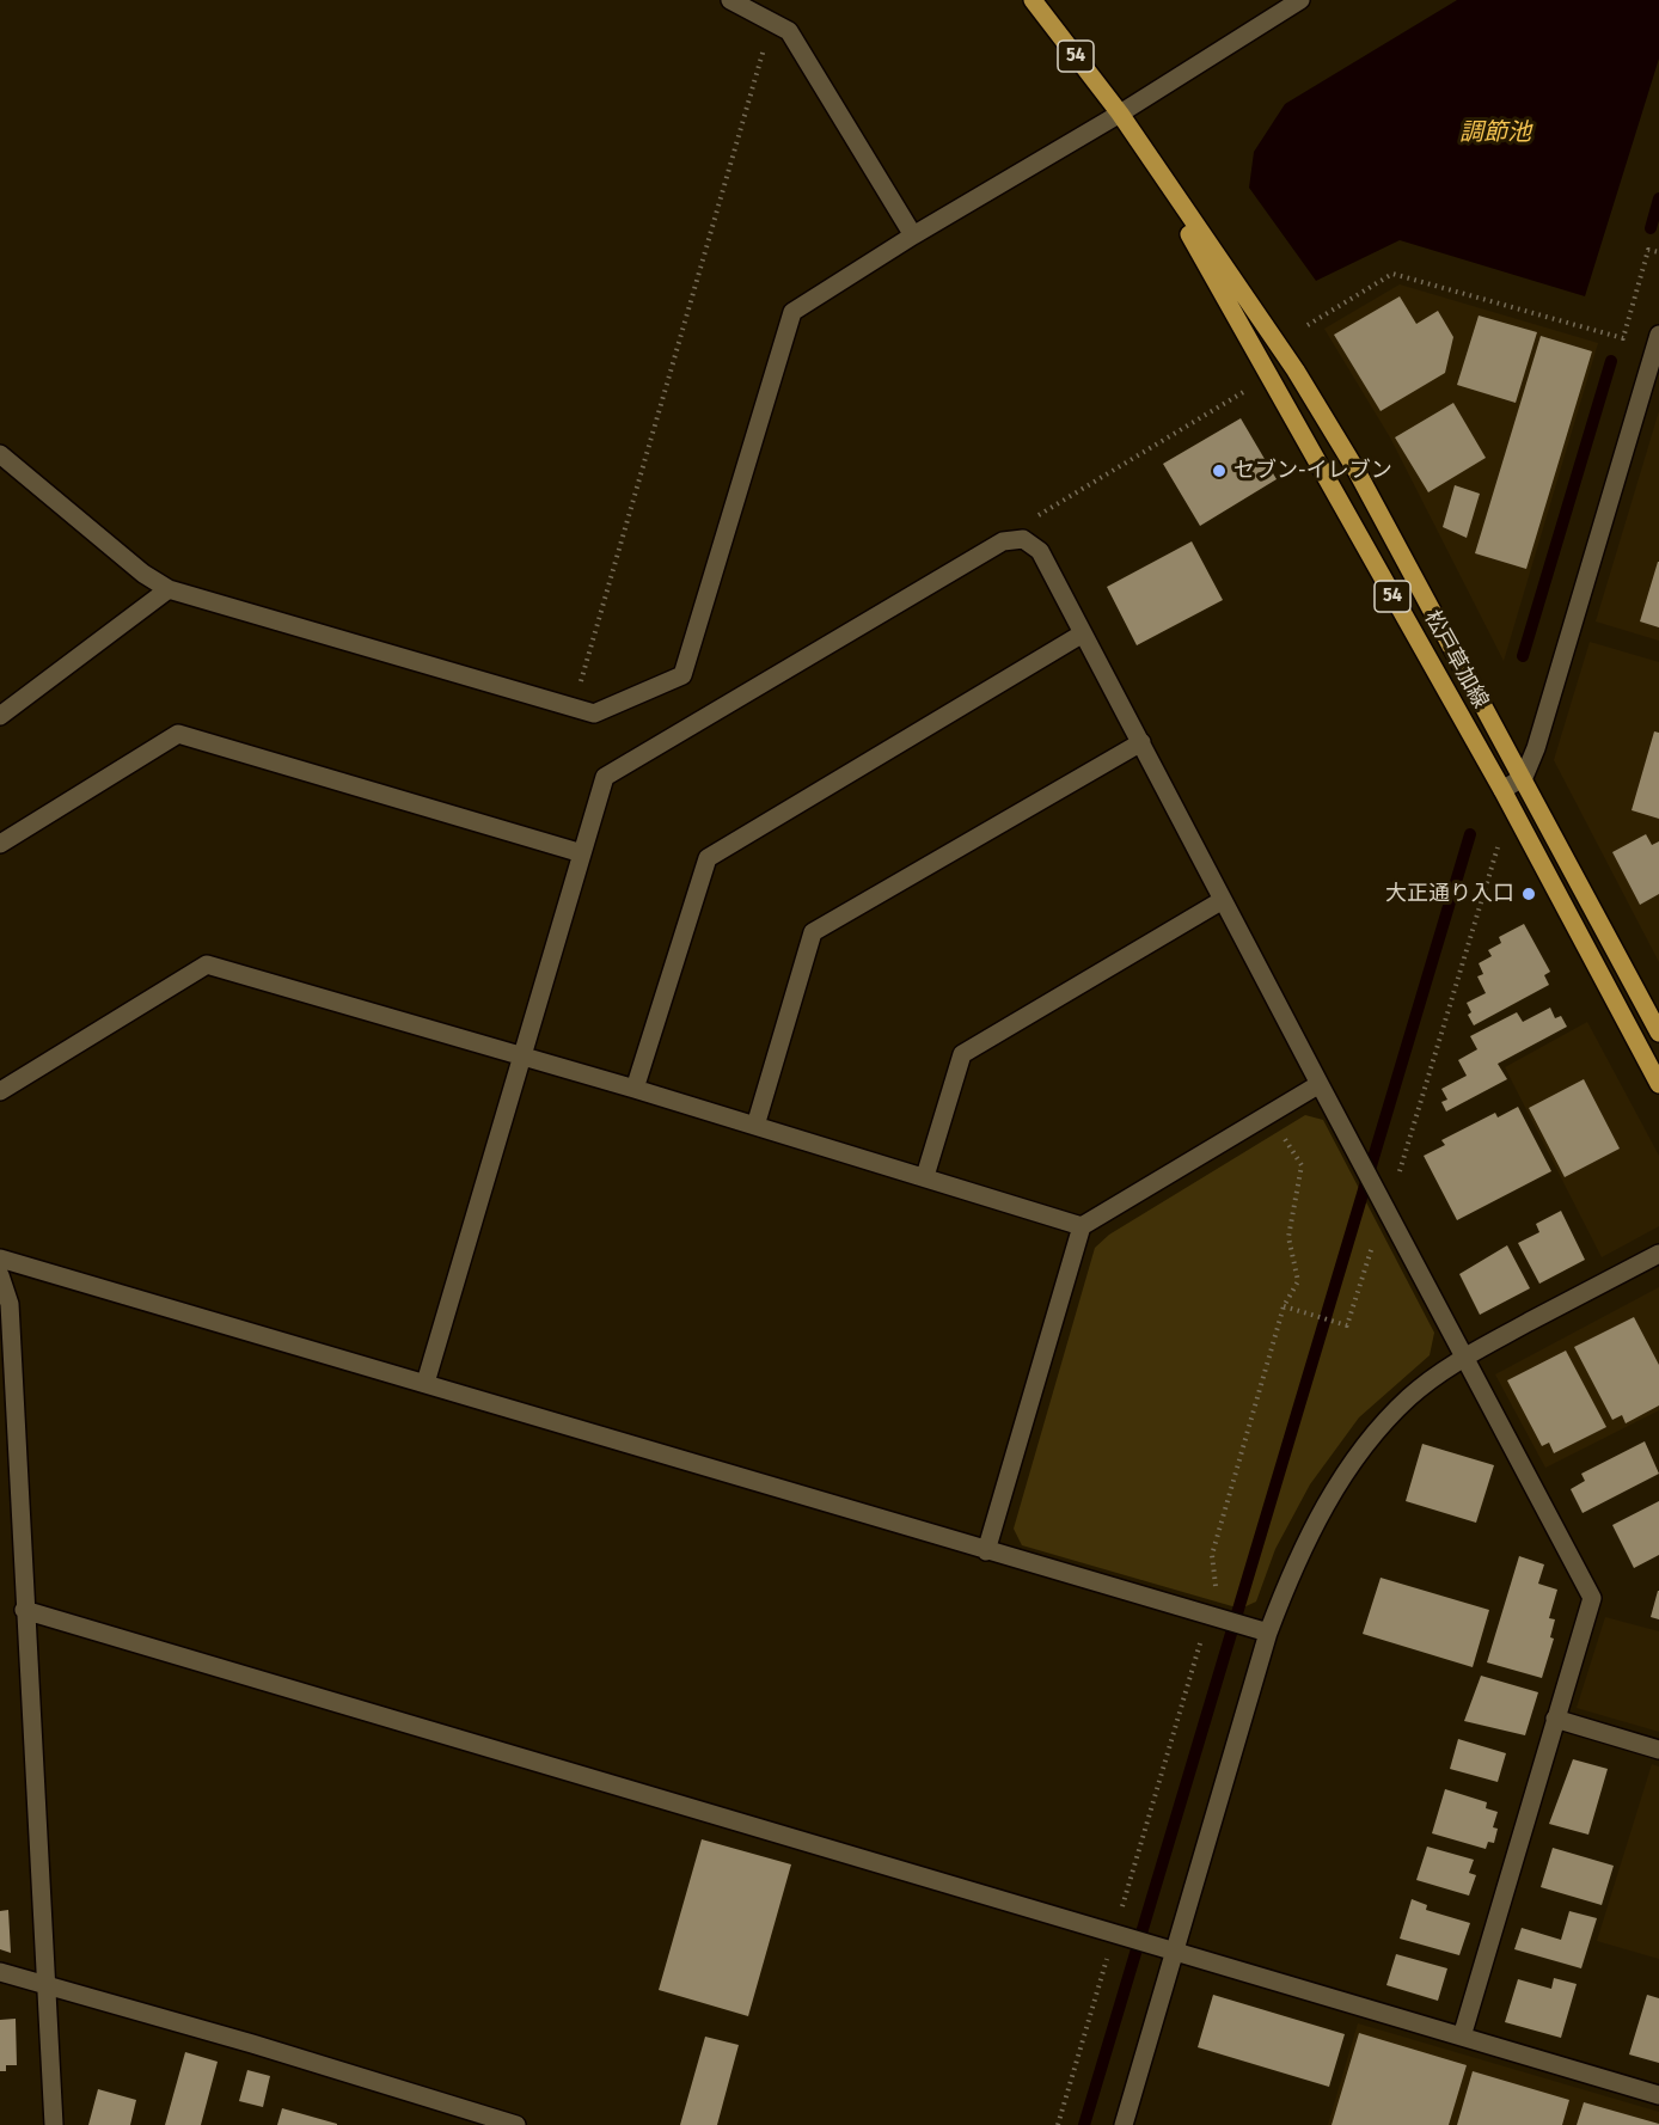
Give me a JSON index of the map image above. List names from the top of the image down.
{
  "streets": {
    "main road": ["54", "松戸草加線"]
  },
  "water": ["調節池"],
  "places": ["セブン-イレブン", "大正通り入口"]
}
